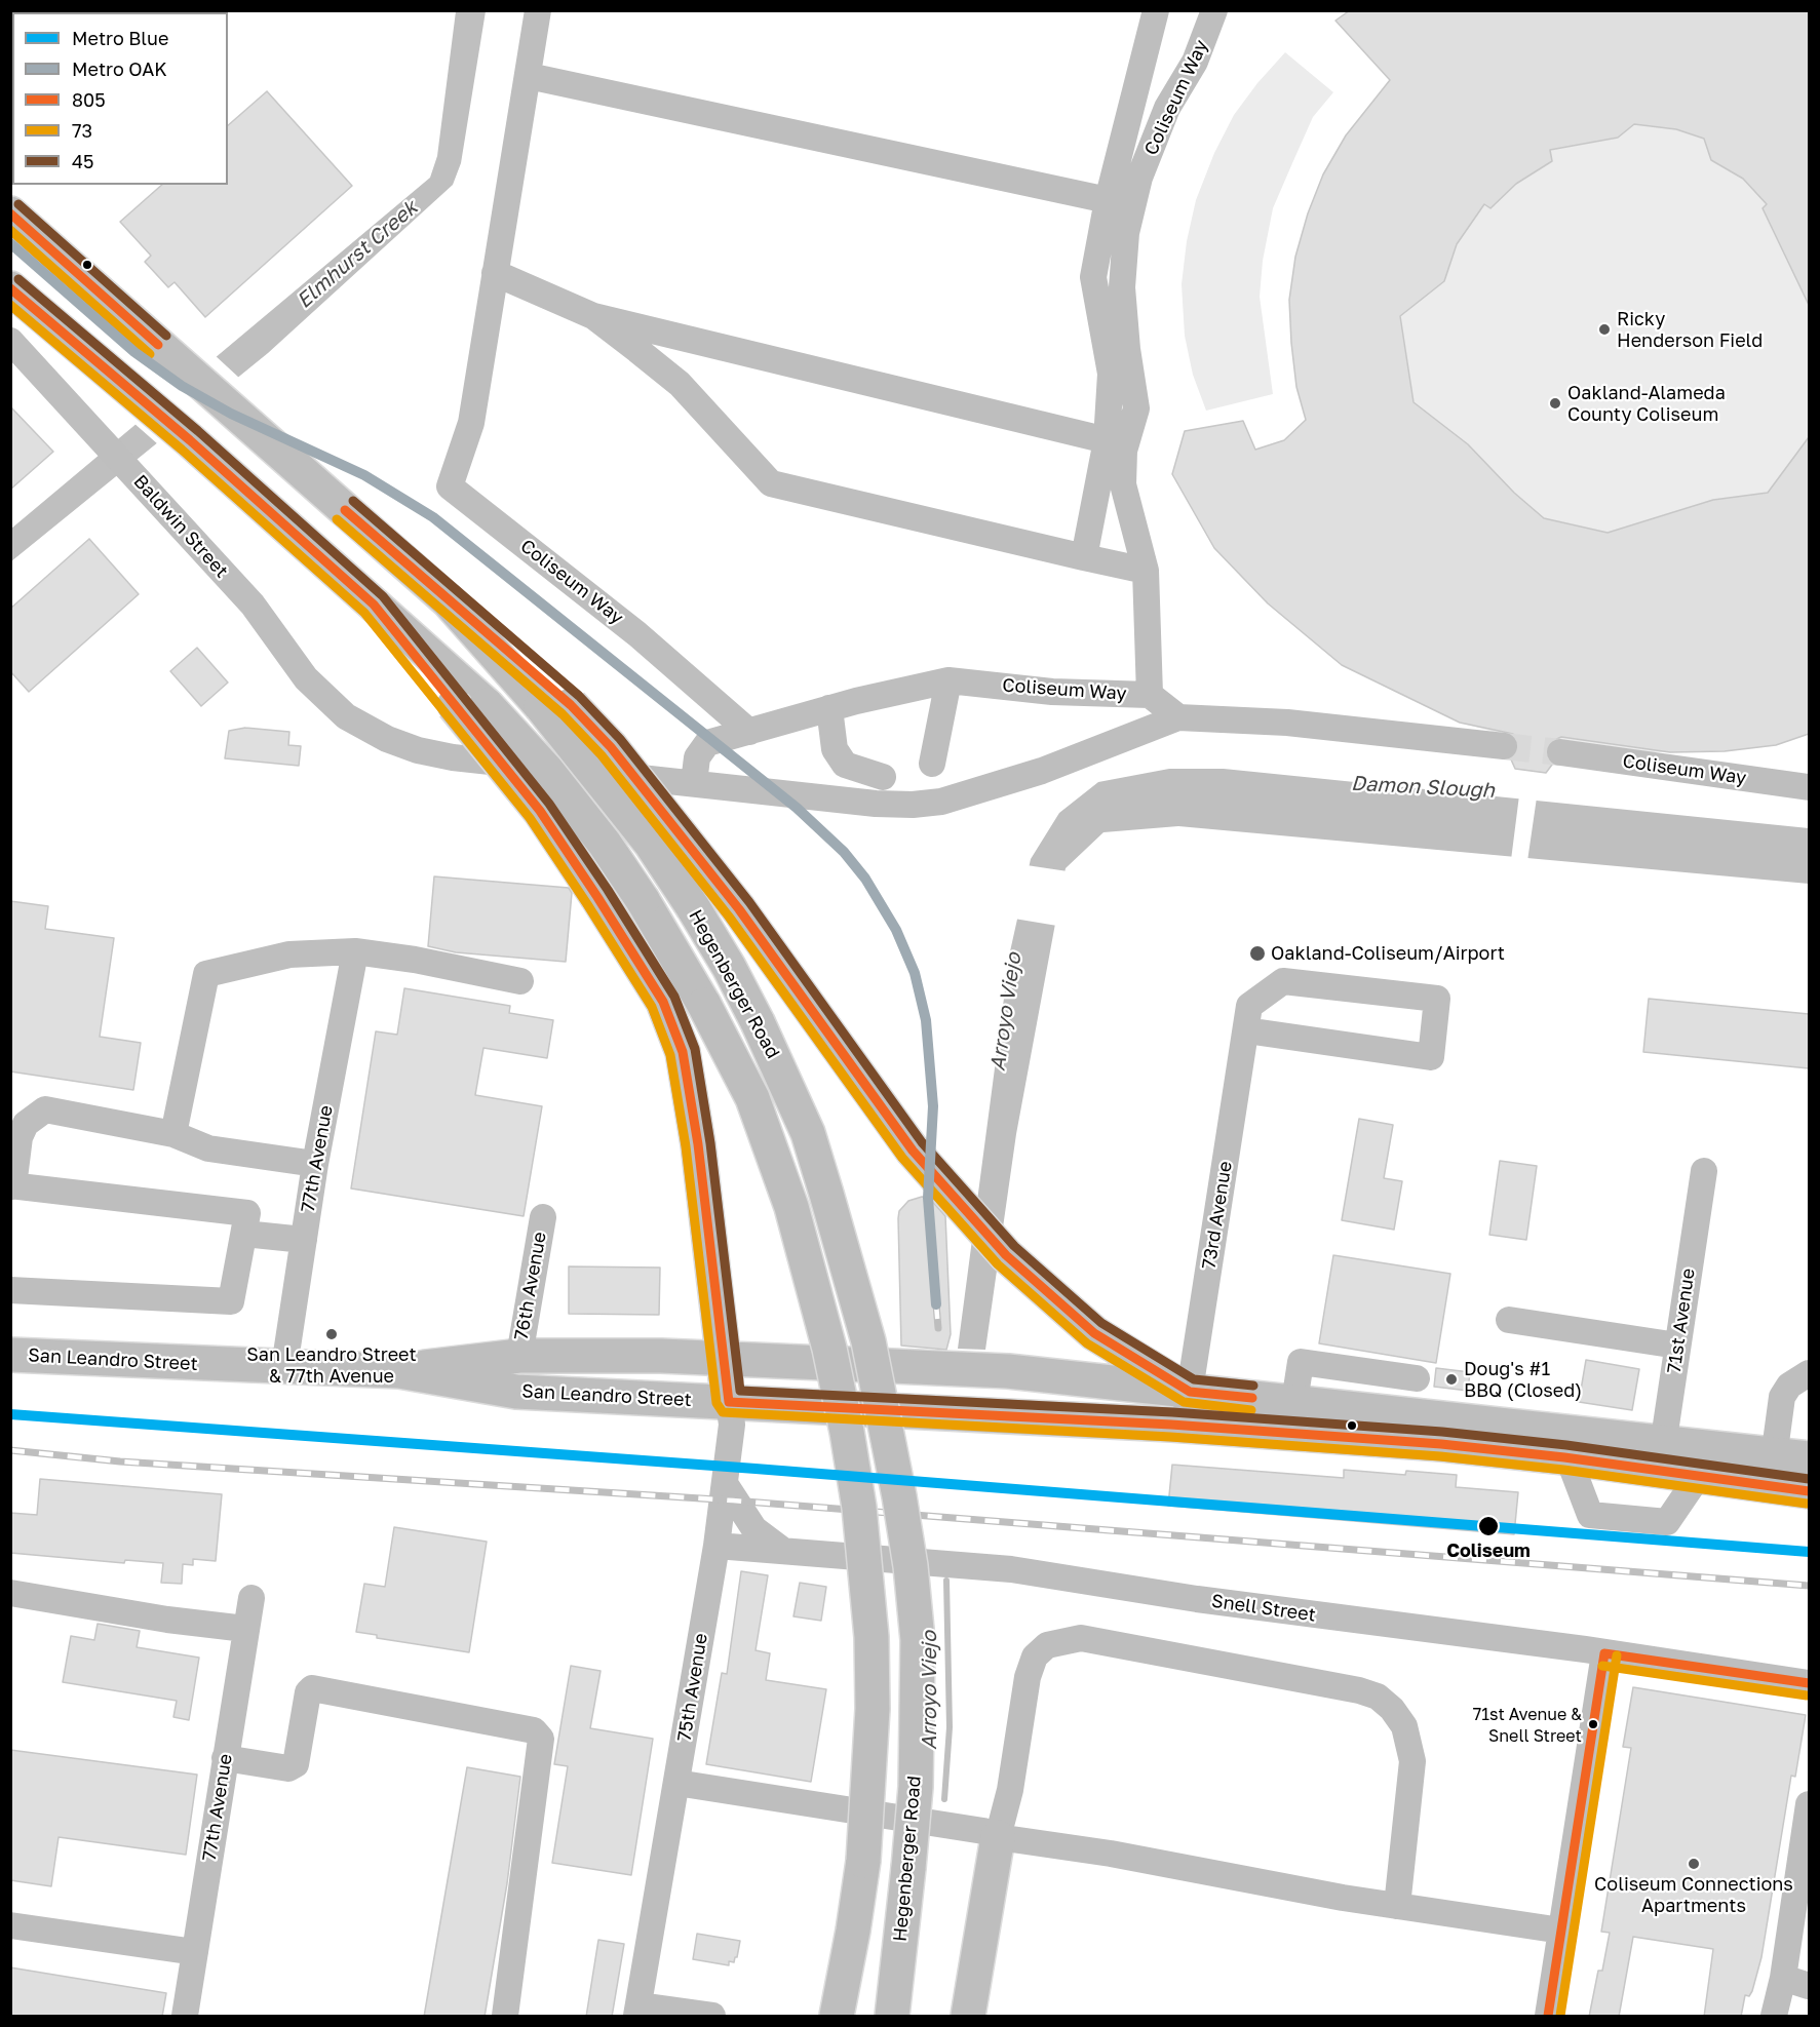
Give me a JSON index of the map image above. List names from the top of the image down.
{
  "streets": {
    "main road": ["Hegenberger Road", "San Leandro Street", "75th Avenue"],
    "street": [
      "Coliseum Way",
      "Baldwin Street",
      "77th Avenue",
      "73rd Avenue",
      "76th Avenue",
      "71st Avenue",
      "Snell Street"
    ]
  },
  "crossings": [
    ["Coliseum Way", "Baldwin Street"],
    ["Hegenberger Road", "75th Avenue"],
    ["77th Avenue", "San Leandro Street"],
    ["73rd Avenue", "San Leandro Street"],
    ["76th Avenue", "San Leandro Street"],
    ["71st Avenue", "San Leandro Street"],
    ["San Leandro Street", "75th Avenue"],
    ["Snell Street", "75th Avenue"]
  ],
  "water": ["Elmhurst Creek", "Damon Slough", "Arroyo Viejo"],
  "places": [
    "Ricky Henderson Field",
    "Oakland-Alameda County Coliseum",
    "Oakland-Coliseum/Airport",
    "San Leandro Street & 77th Avenue",
    "Doug's #1 BBQ (Closed)",
    "Coliseum",
    "71st Avenue & Snell Street",
    "Coliseum Connections Apartments"
  ],
  "lines": [
    "transit line 45",
    "transit line 805",
    "transit line 73",
    "metro line OAK",
    "metro line Blue"
  ],
  "legend": [
    "Metro Blue",
    "Metro OAK",
    "805",
    "73",
    "45"
  ]
}
